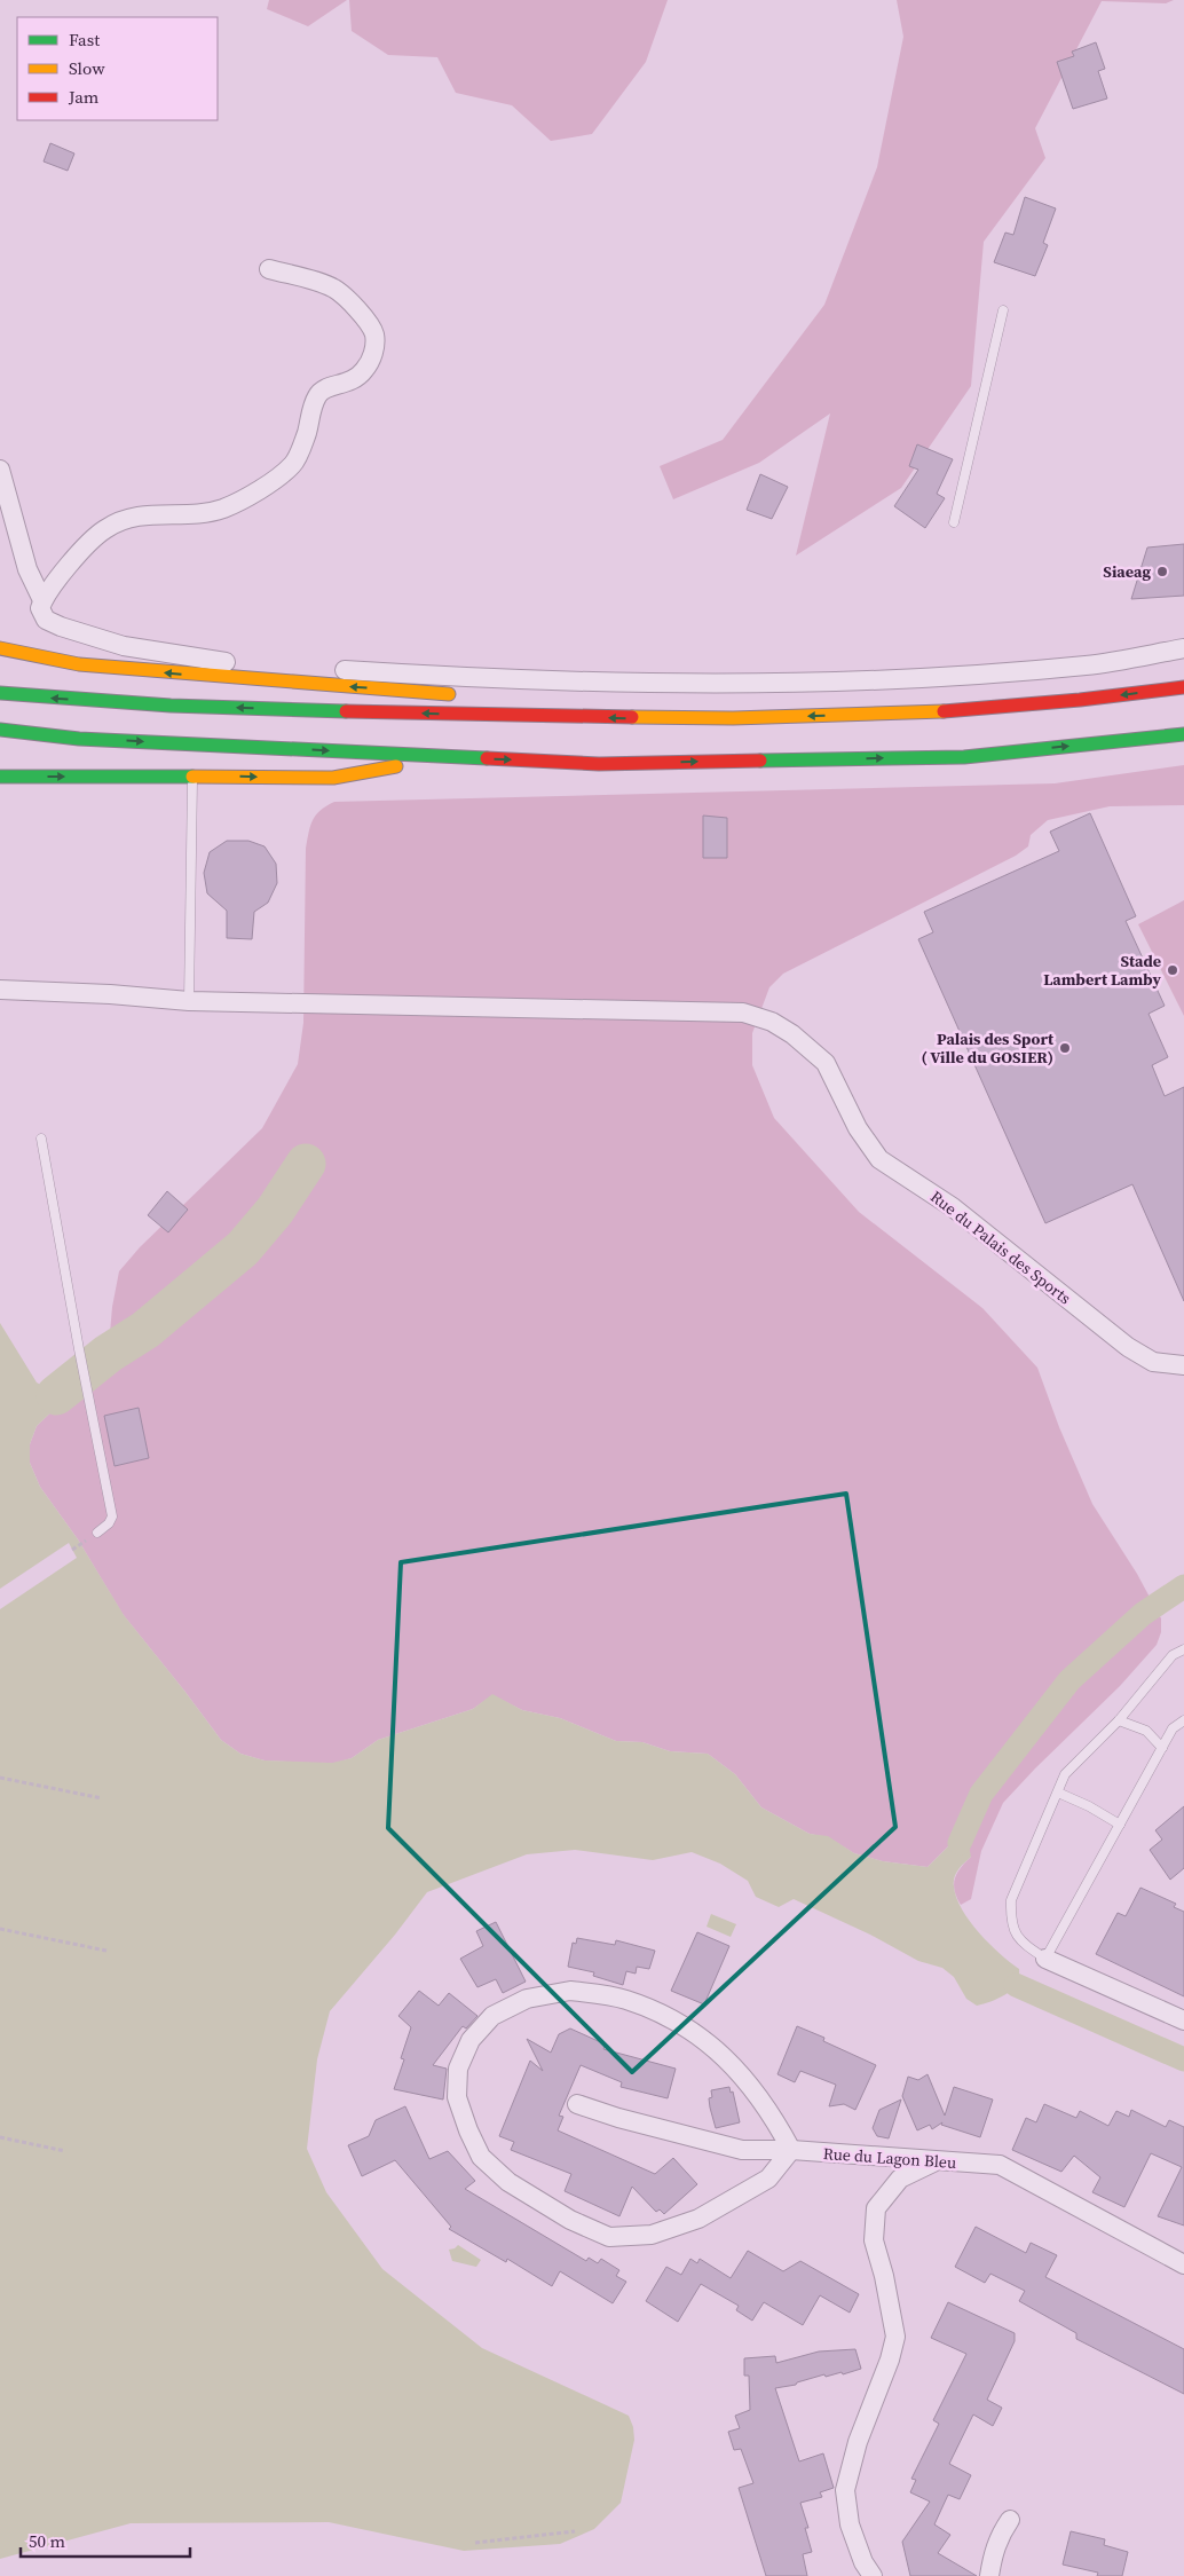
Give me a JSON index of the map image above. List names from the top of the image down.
{
  "streets": {
    "street": ["Rue du Palais des Sports", "Rue du Lagon Bleu"]
  },
  "places": ["Siaeag", "Stade Lambert Lamby", "Palais des Sport ( Ville du GOSIER)"],
  "legend": ["Fast", "Slow", "Jam"],
  "scale_bar": "50 m"
}
